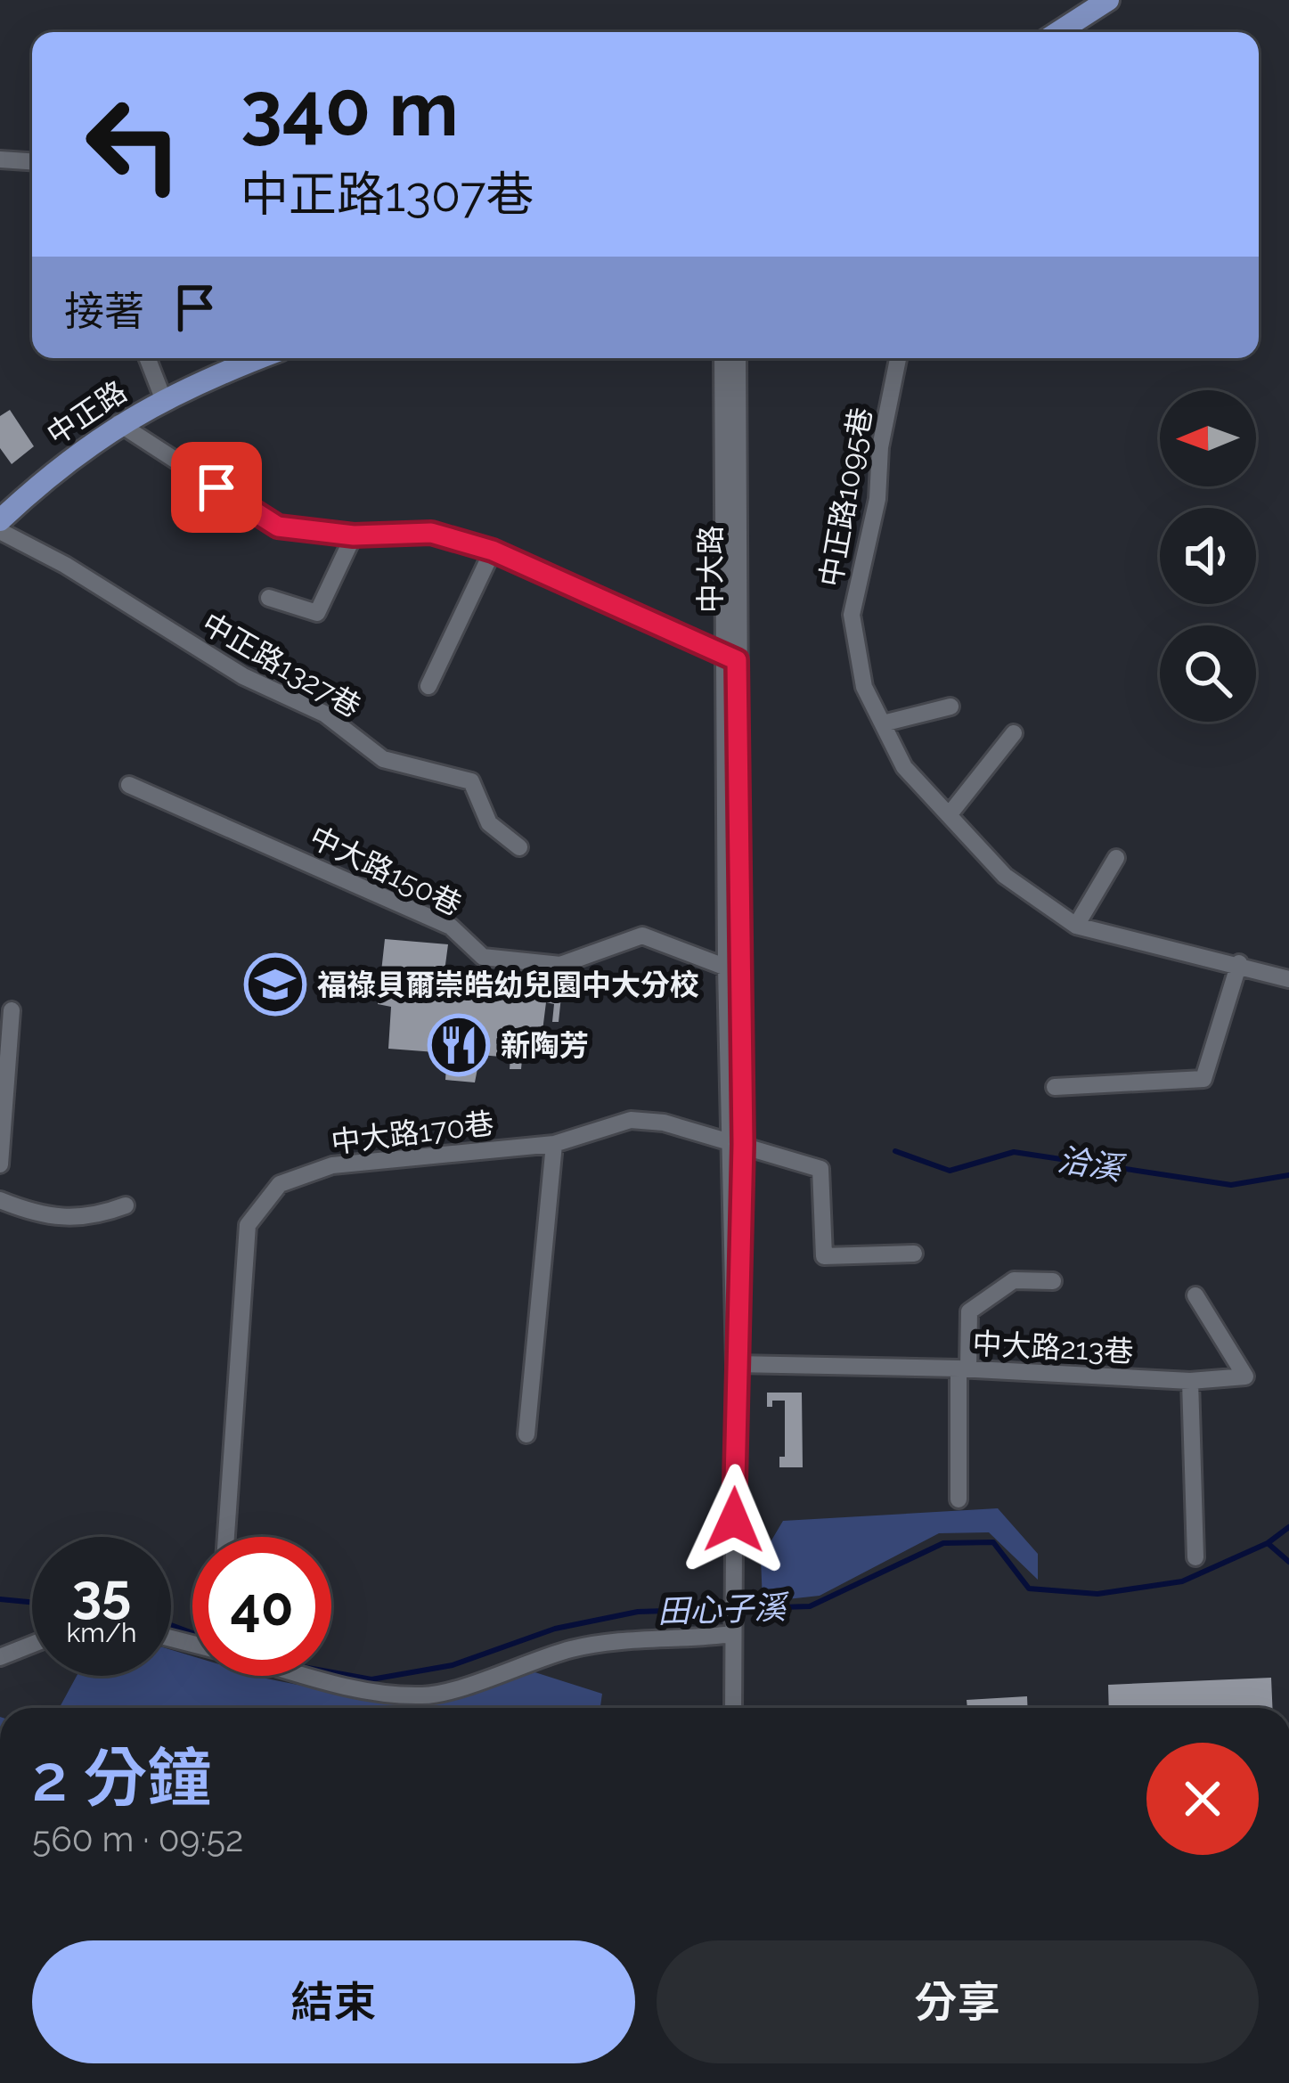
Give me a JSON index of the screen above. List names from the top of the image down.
{
  "streets": {
    "main road": ["中正路"],
    "street": [
      "中正路1095巷",
      "中大路",
      "中正路1327巷",
      "中大路150巷",
      "中大路170巷",
      "中大路213巷"
    ]
  },
  "water": ["洽溪", "田心子溪"],
  "places": {
    "school or university": ["福祿貝爾崇皓幼兒園中大分校"],
    "restaurant": ["新陶芳"]
  },
  "north": "left",
  "page": {
    "turn": ["340 m", "中正路1307巷"],
    "then": "接著",
    "speed": "35 km/h",
    "limit": "40",
    "heading": ["2 分鐘", "560 m · 09:52"],
    "buttons": ["結束", "分享"]
  }
}
